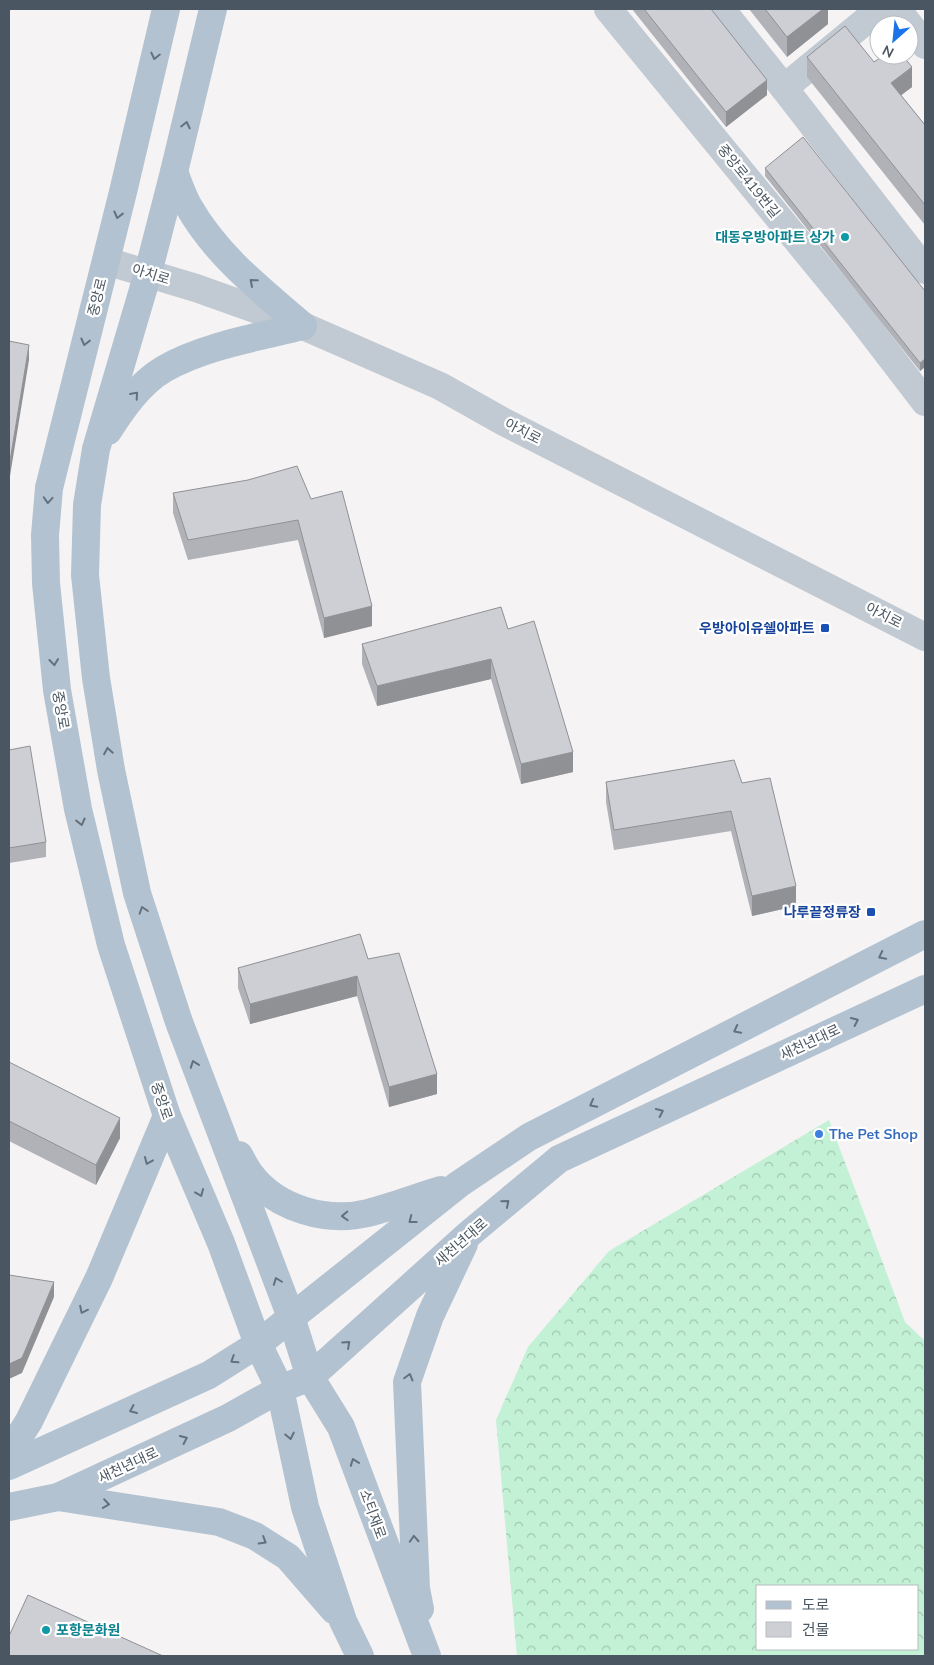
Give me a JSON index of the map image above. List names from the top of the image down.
{
  "streets": {
    "main road": ["중앙로", "새천년대로", "소티재로"],
    "street": ["중앙로419번길", "아치로"]
  },
  "crossings": [
    ["아치로", "중앙로"],
    ["중앙로", "새천년대로"],
    ["새천년대로", "소티재로"]
  ],
  "places": {
    "other": ["대동우방아파트 상가", "The Pet Shop", "포항문화원"],
    "transit": ["우방아이유쉘아파트", "나루끝정류장"]
  },
  "legend": ["도로", "건물"],
  "north": "bottom left"
}
